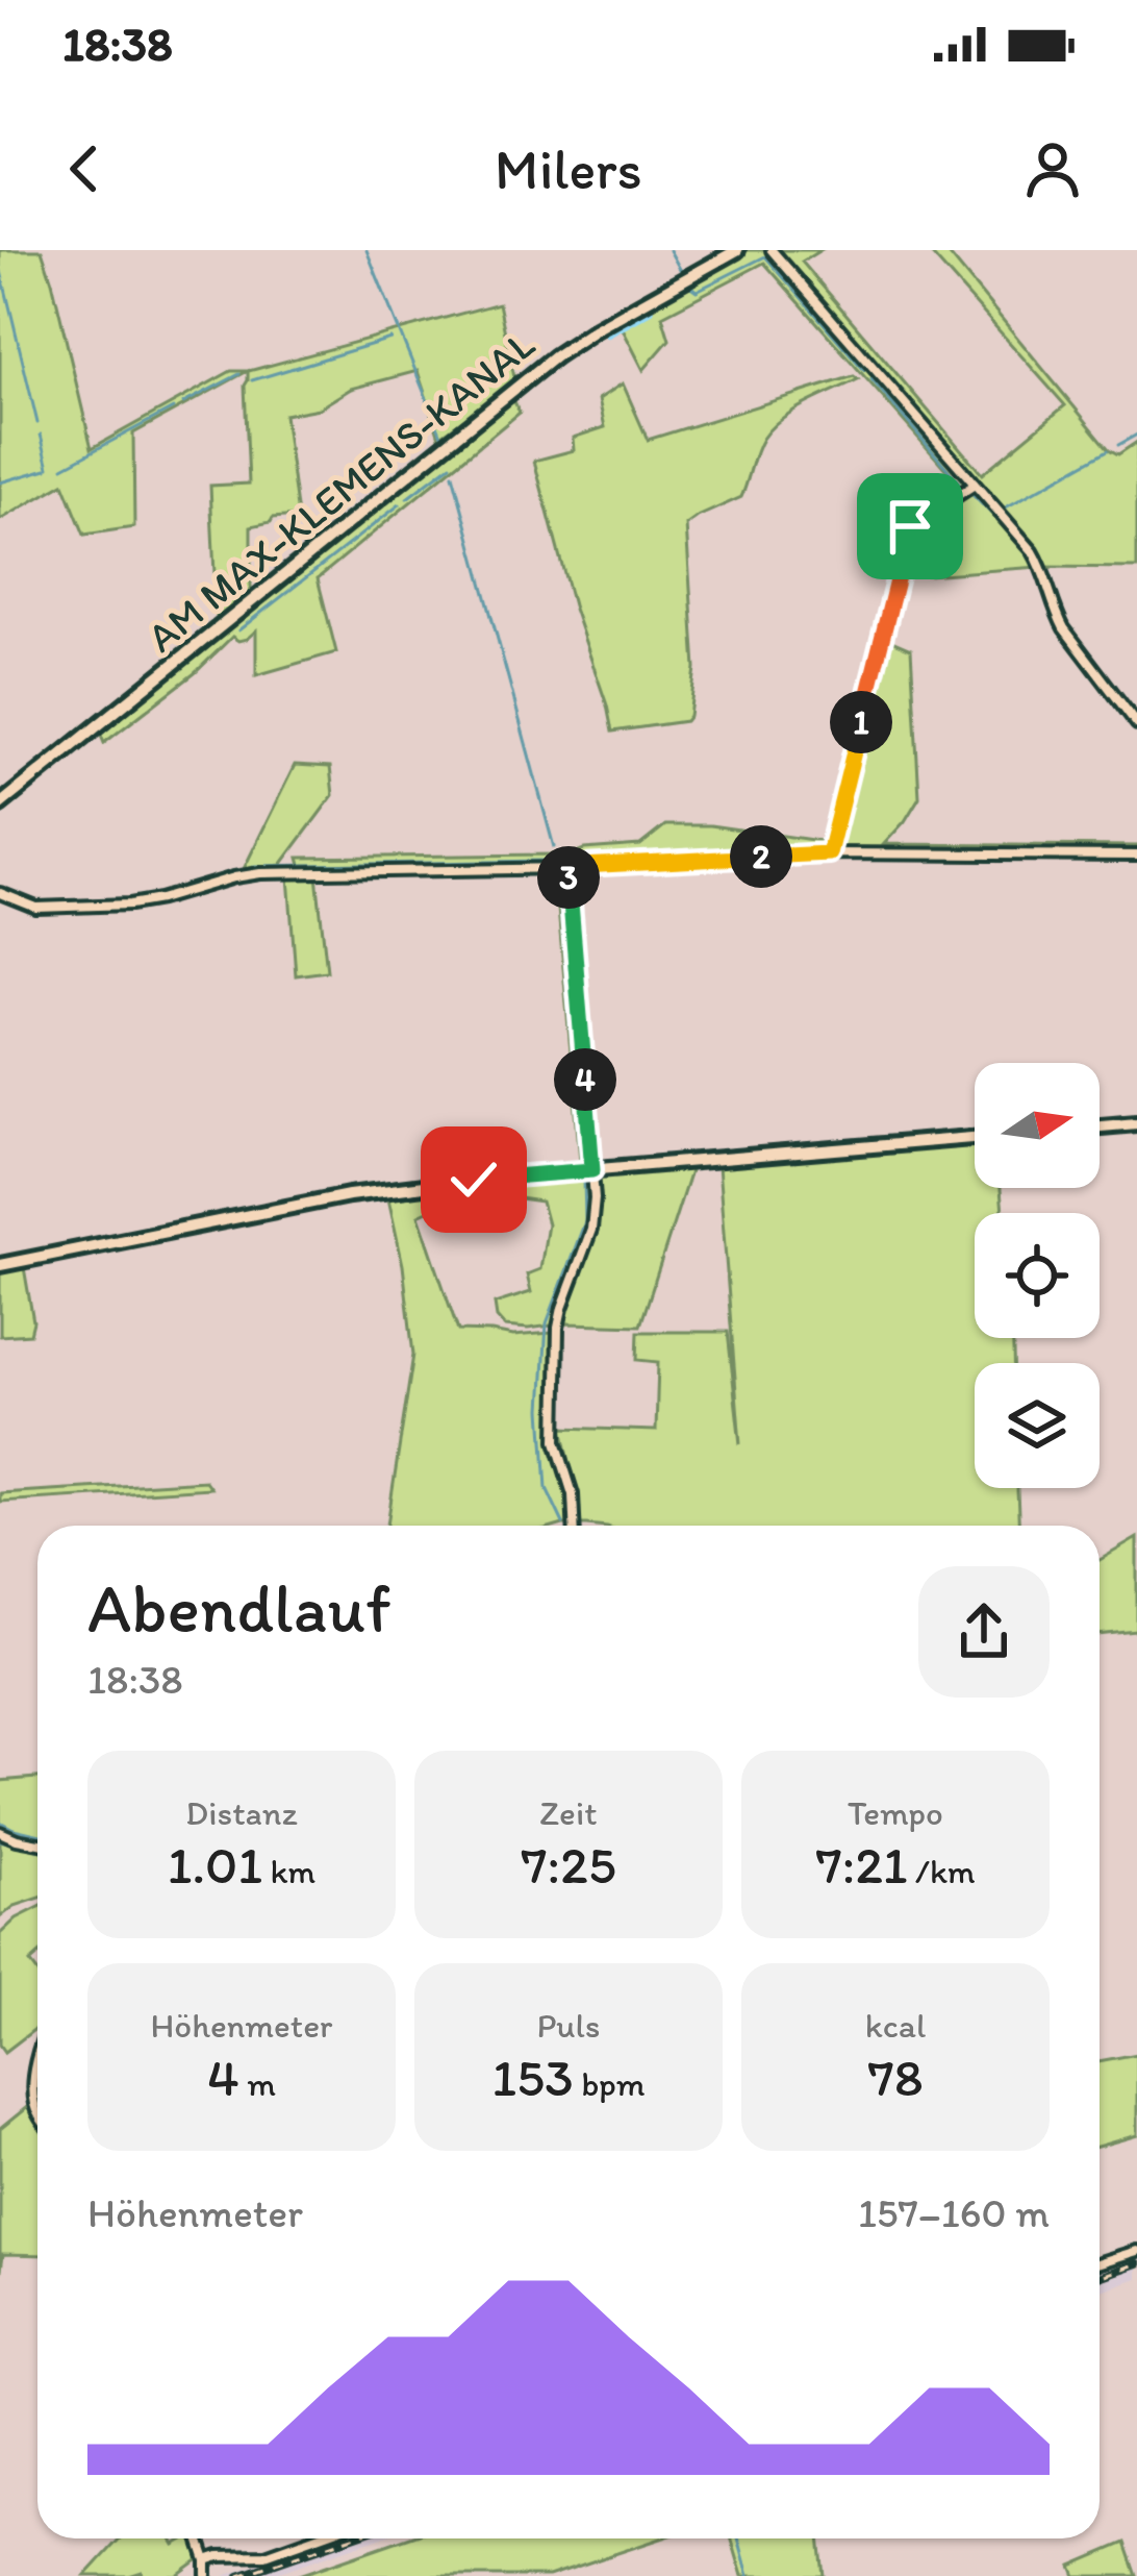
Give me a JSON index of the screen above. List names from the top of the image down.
{
  "streets": {
    "main road": ["AM MAX-KLEMENS-KANAL"]
  },
  "north": "right",
  "page": {
    "status": "18:38",
    "header": "Milers",
    "pins": [
      "1",
      "2",
      "3",
      "4"
    ],
    "heading": ["Abendlauf", "18:38"],
    "stats": [
      ["Distanz", "1.01 km"],
      ["Zeit", "7:25"],
      ["Tempo", "7:21 /km"],
      ["Höhenmeter", "4 m"],
      ["Puls", "153 bpm"],
      ["kcal", "78"]
    ],
    "chart": ["Höhenmeter", "157–160 m"]
  }
}
